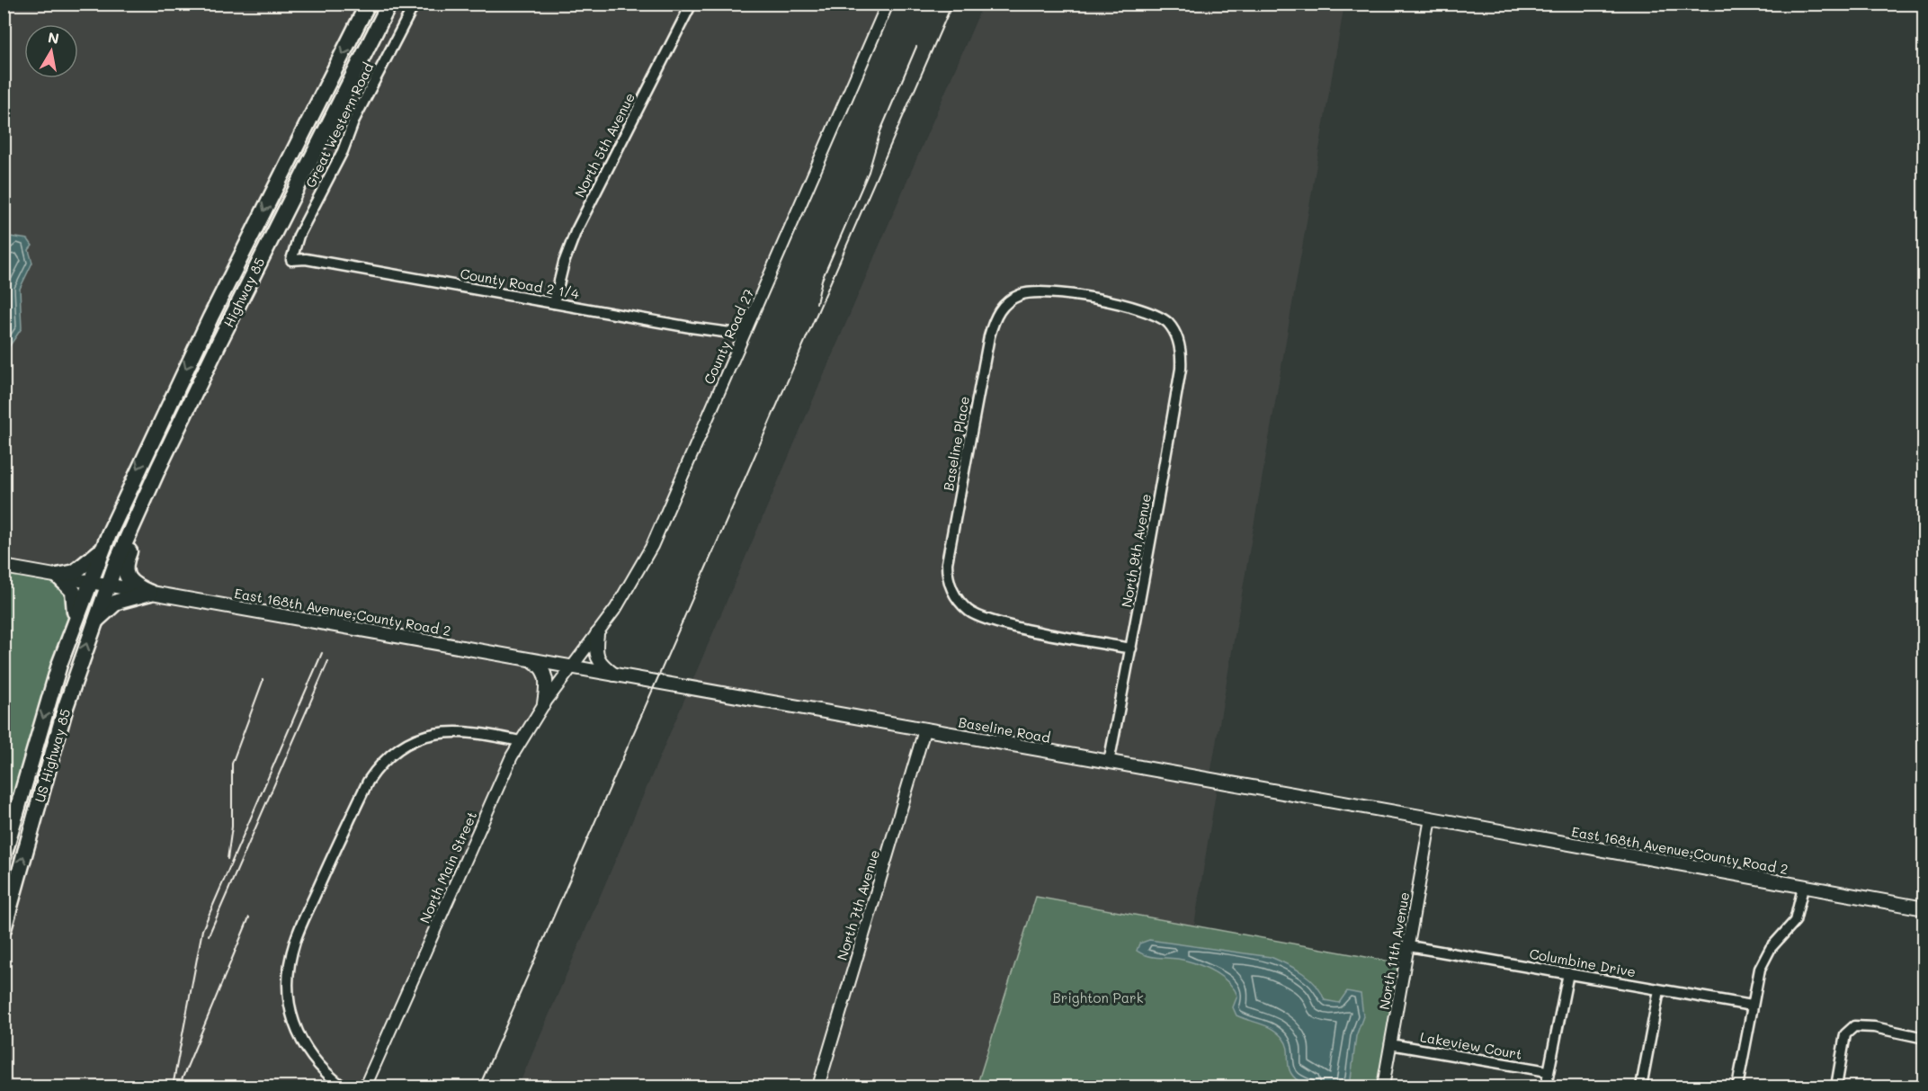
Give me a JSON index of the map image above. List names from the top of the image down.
{
  "streets": {
    "highway": ["Highway 85", "US Highway 85"],
    "main road": ["East 168th Avenue;County Road 2", "Baseline Road"],
    "street": [
      "Great Western Road",
      "North 5th Avenue",
      "County Road 2 1/4",
      "County Road 27",
      "Baseline Place",
      "North 9th Avenue",
      "North Main Street",
      "North 7th Avenue",
      "North 11th Avenue",
      "Columbine Drive",
      "Lakeview Court"
    ]
  },
  "crossings": [
    ["Great Western Road", "County Road 2 1/4"],
    ["North 5th Avenue", "County Road 2 1/4"],
    ["County Road 2 1/4", "County Road 27"],
    ["Highway 85", "East 168th Avenue;County Road 2"],
    ["Highway 85", "US Highway 85"],
    ["County Road 27", "East 168th Avenue;County Road 2"],
    ["County Road 27", "Baseline Road"],
    ["County Road 27", "North Main Street"],
    ["Baseline Place", "North 9th Avenue"],
    ["North 9th Avenue", "Baseline Road"],
    ["East 168th Avenue;County Road 2", "Baseline Road"],
    ["East 168th Avenue;County Road 2", "US Highway 85"],
    ["East 168th Avenue;County Road 2", "North Main Street"],
    ["East 168th Avenue;County Road 2", "North 11th Avenue"],
    ["Baseline Road", "North Main Street"],
    ["Baseline Road", "North 7th Avenue"],
    ["Baseline Road", "North 11th Avenue"],
    ["North 11th Avenue", "Columbine Drive"],
    ["North 11th Avenue", "Lakeview Court"]
  ],
  "parks": ["Brighton Park"],
  "north": "top"
}
